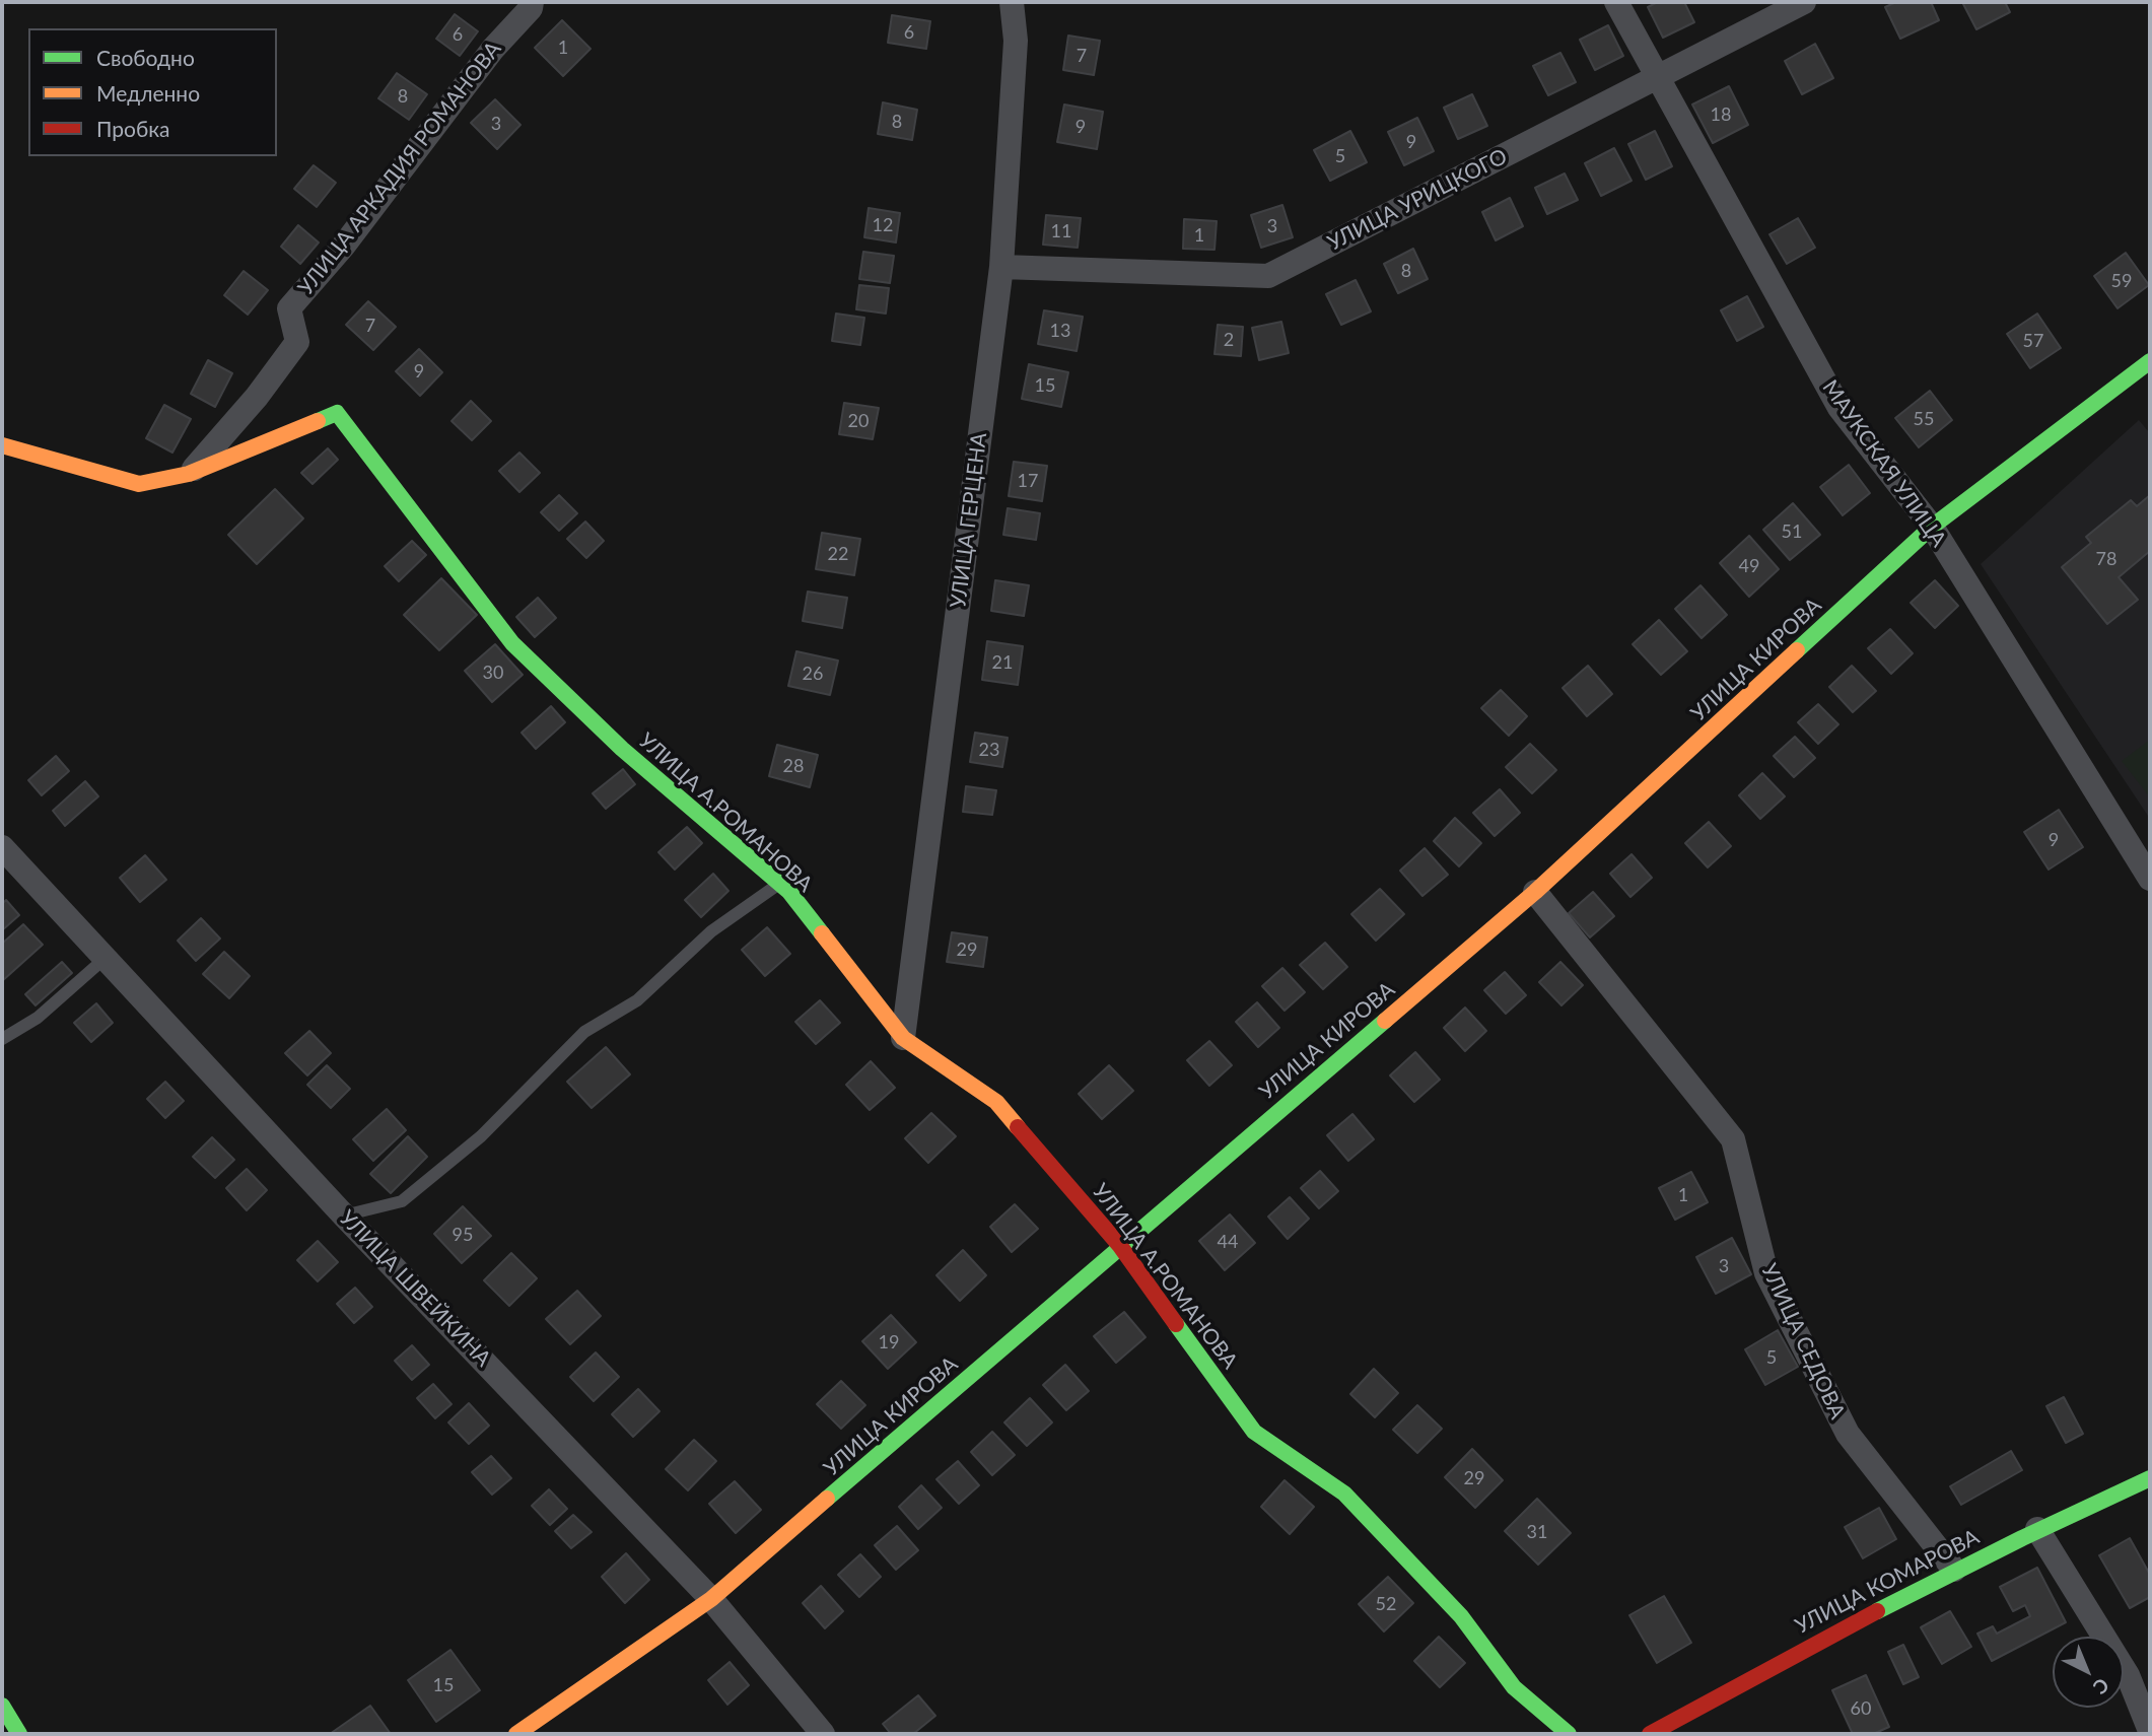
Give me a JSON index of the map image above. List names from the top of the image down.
{
  "streets": {
    "street": [
      "УЛИЦА АРКАДИЯ РОМАНОВА",
      "УЛИЦА УРИЦКОГО",
      "МАУКСКАЯ УЛИЦА",
      "УЛИЦА ГЕРЦЕНА",
      "УЛИЦА КИРОВА",
      "УЛИЦА А.РОМАНОВА",
      "УЛИЦА ШВЕЙКИНА",
      "УЛИЦА СЕДОВА",
      "УЛИЦА КОМАРОВА"
    ]
  },
  "crossings": [
    ["УЛИЦА АРКАДИЯ РОМАНОВА", "УЛИЦА А.РОМАНОВА"],
    ["УЛИЦА УРИЦКОГО", "МАУКСКАЯ УЛИЦА"],
    ["УЛИЦА УРИЦКОГО", "УЛИЦА ГЕРЦЕНА"],
    ["МАУКСКАЯ УЛИЦА", "УЛИЦА КИРОВА"],
    ["УЛИЦА ГЕРЦЕНА", "УЛИЦА А.РОМАНОВА"],
    ["УЛИЦА КИРОВА", "УЛИЦА А.РОМАНОВА"],
    ["УЛИЦА КИРОВА", "УЛИЦА ШВЕЙКИНА"],
    ["УЛИЦА КИРОВА", "УЛИЦА СЕДОВА"],
    ["УЛИЦА СЕДОВА", "УЛИЦА КОМАРОВА"]
  ],
  "house_numbers": [
    "6",
    "6",
    "1",
    "7",
    "8",
    "18",
    "8",
    "3",
    "9",
    "9",
    "5",
    "12",
    "3",
    "11",
    "1",
    "8",
    "59",
    "7",
    "13",
    "2",
    "57",
    "9",
    "15",
    "55",
    "20",
    "17",
    "51",
    "22",
    "78",
    "49",
    "21",
    "30",
    "26",
    "23",
    "28",
    "9",
    "29",
    "1",
    "95",
    "44",
    "3",
    "19",
    "5",
    "29",
    "31",
    "52",
    "15",
    "60"
  ],
  "legend": ["Свободно", "Медленно", "Пробка"],
  "north": "bottom right"
}
